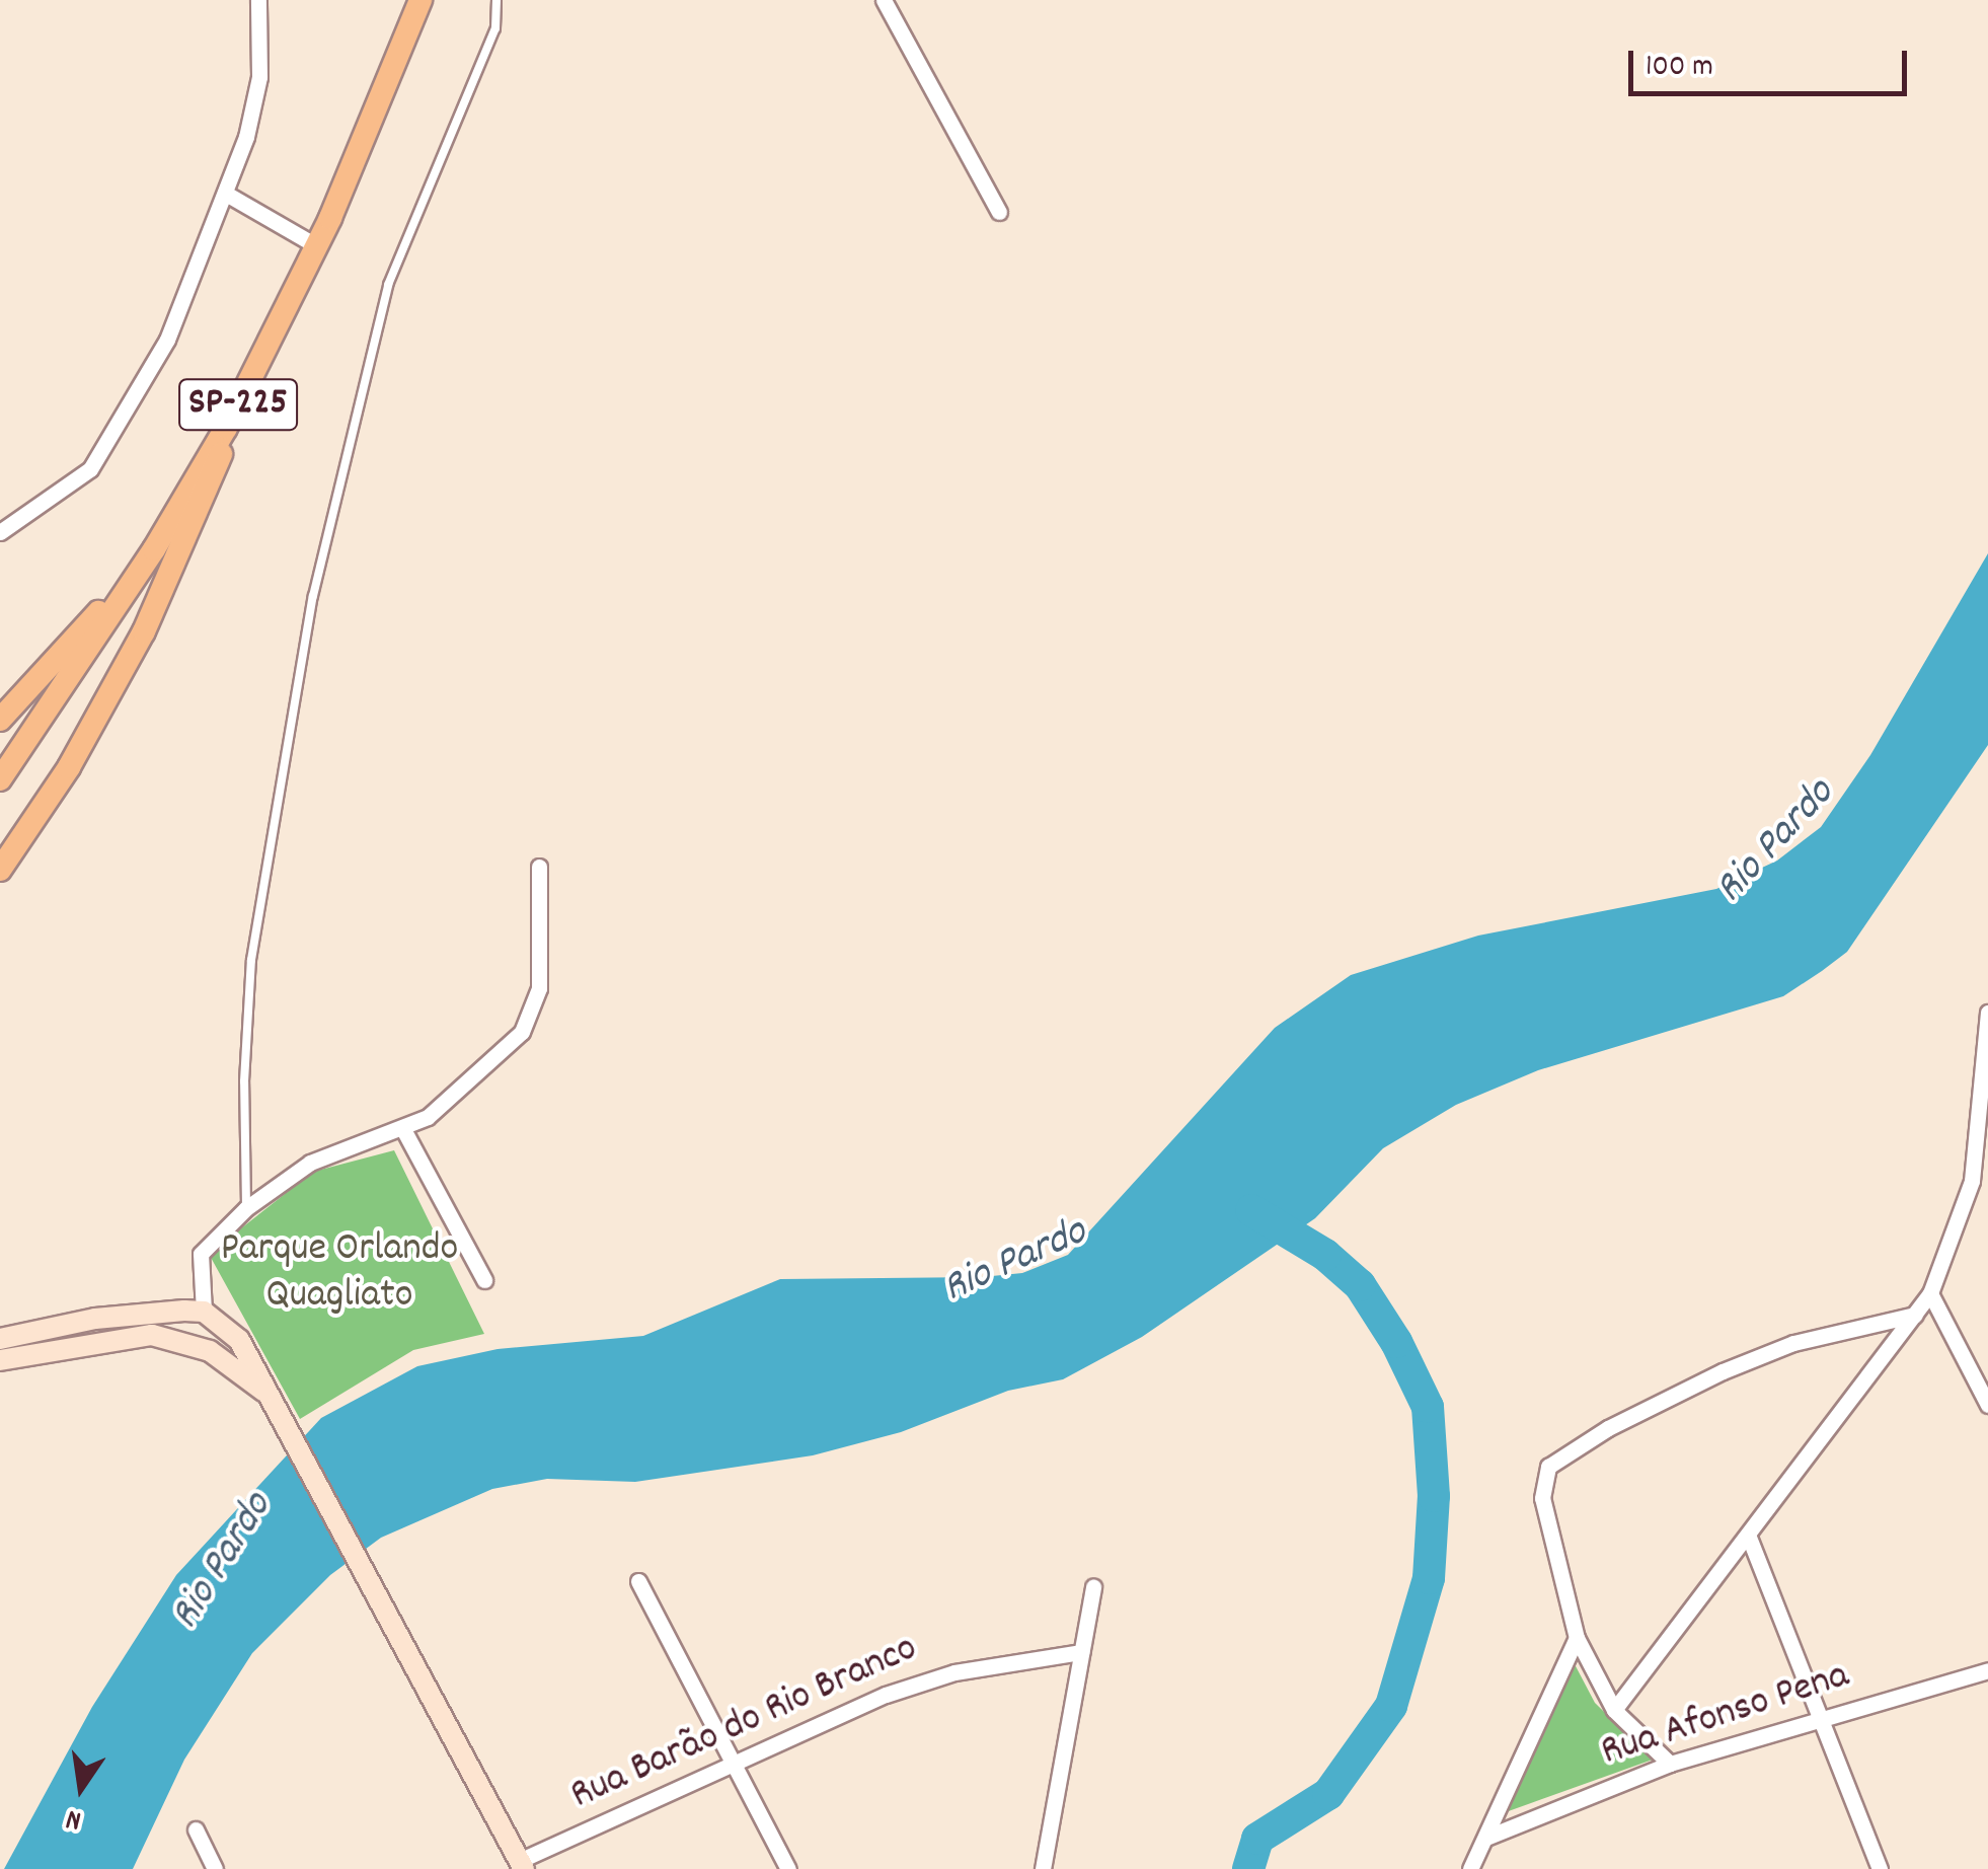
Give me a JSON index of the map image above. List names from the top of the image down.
{
  "streets": {
    "main road": ["SP-225"],
    "street": ["Rua Afonso Pena", "Rua Barão do Rio Branco"]
  },
  "water": ["Rio Pardo"],
  "parks": ["Parque Orlando Quagliato"],
  "scale_bar": "100 m",
  "north": "bottom"
}
